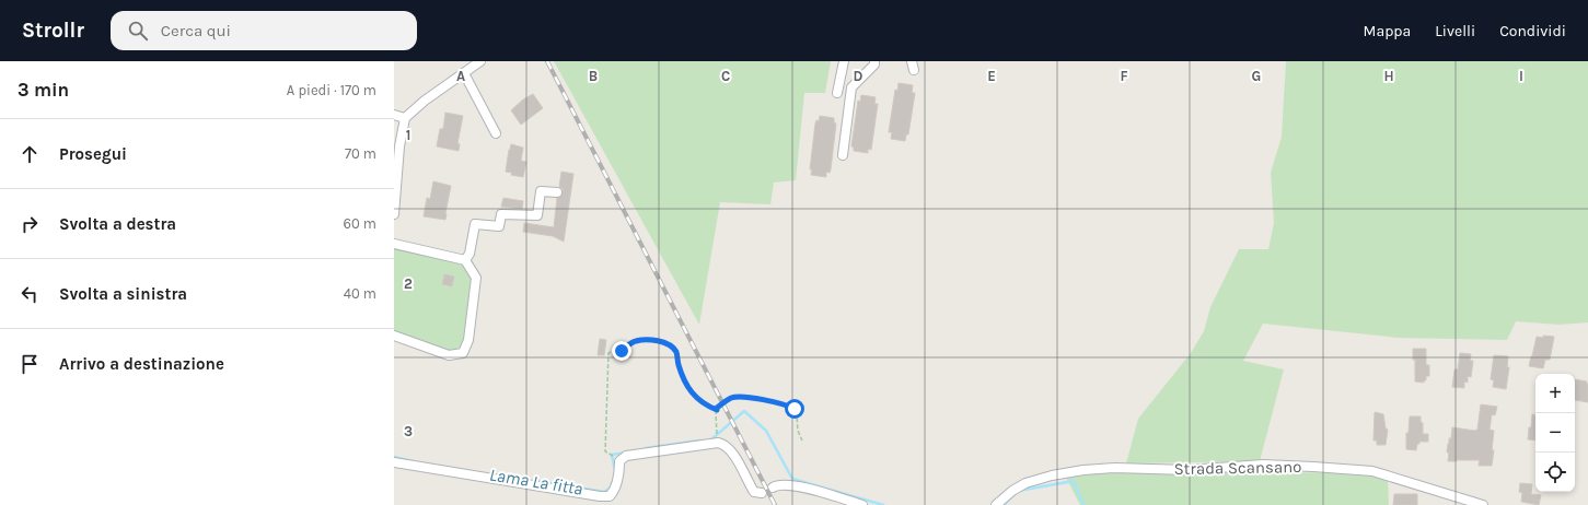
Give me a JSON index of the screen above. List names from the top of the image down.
{
  "streets": {
    "street": ["Strada Scansano"]
  },
  "water": ["Lama La fitta"],
  "page": {
    "header": "Strollr",
    "search": "Cerca qui",
    "nav": ["Mappa", "Livelli", "Condividi"],
    "heading": ["3 min", "A piedi · 170 m"],
    "list": [
      ["Prosegui", "70 m"],
      ["Svolta a destra", "60 m"],
      ["Svolta a sinistra", "40 m"],
      "Arrivo a destinazione"
    ],
    "map_buttons": ["+", "−"]
  },
  "grid": {
    "columns": [
      "A",
      "B",
      "C",
      "D",
      "E",
      "F",
      "G",
      "H",
      "I"
    ],
    "rows": ["1", "2", "3"]
  }
}
